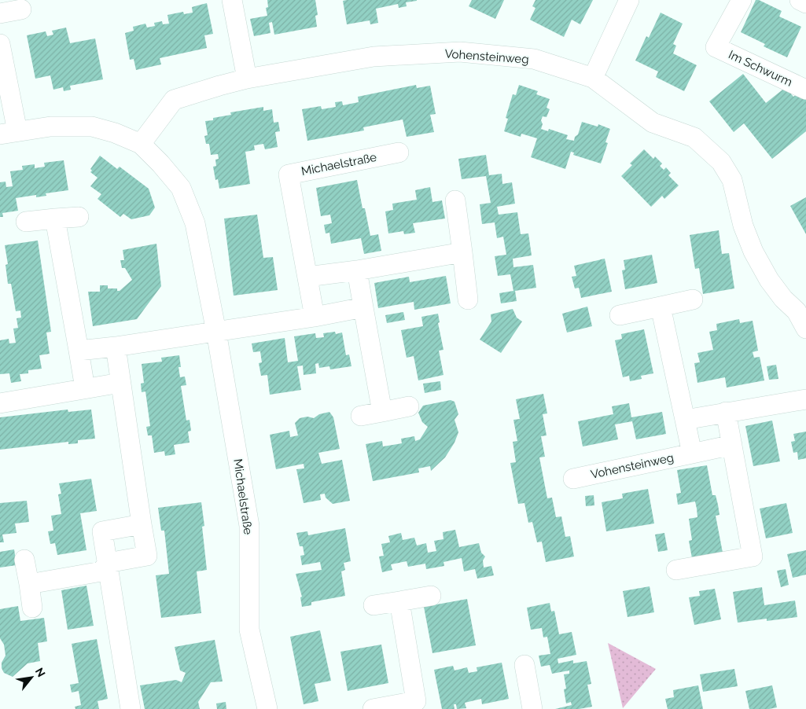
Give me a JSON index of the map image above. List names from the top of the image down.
{
  "streets": {
    "street": ["Vohensteinweg", "Im Schwurm", "Michaelstraße"]
  },
  "crossings": [
    ["Vohensteinweg", "Michaelstraße"]
  ],
  "north": "top right"
}
